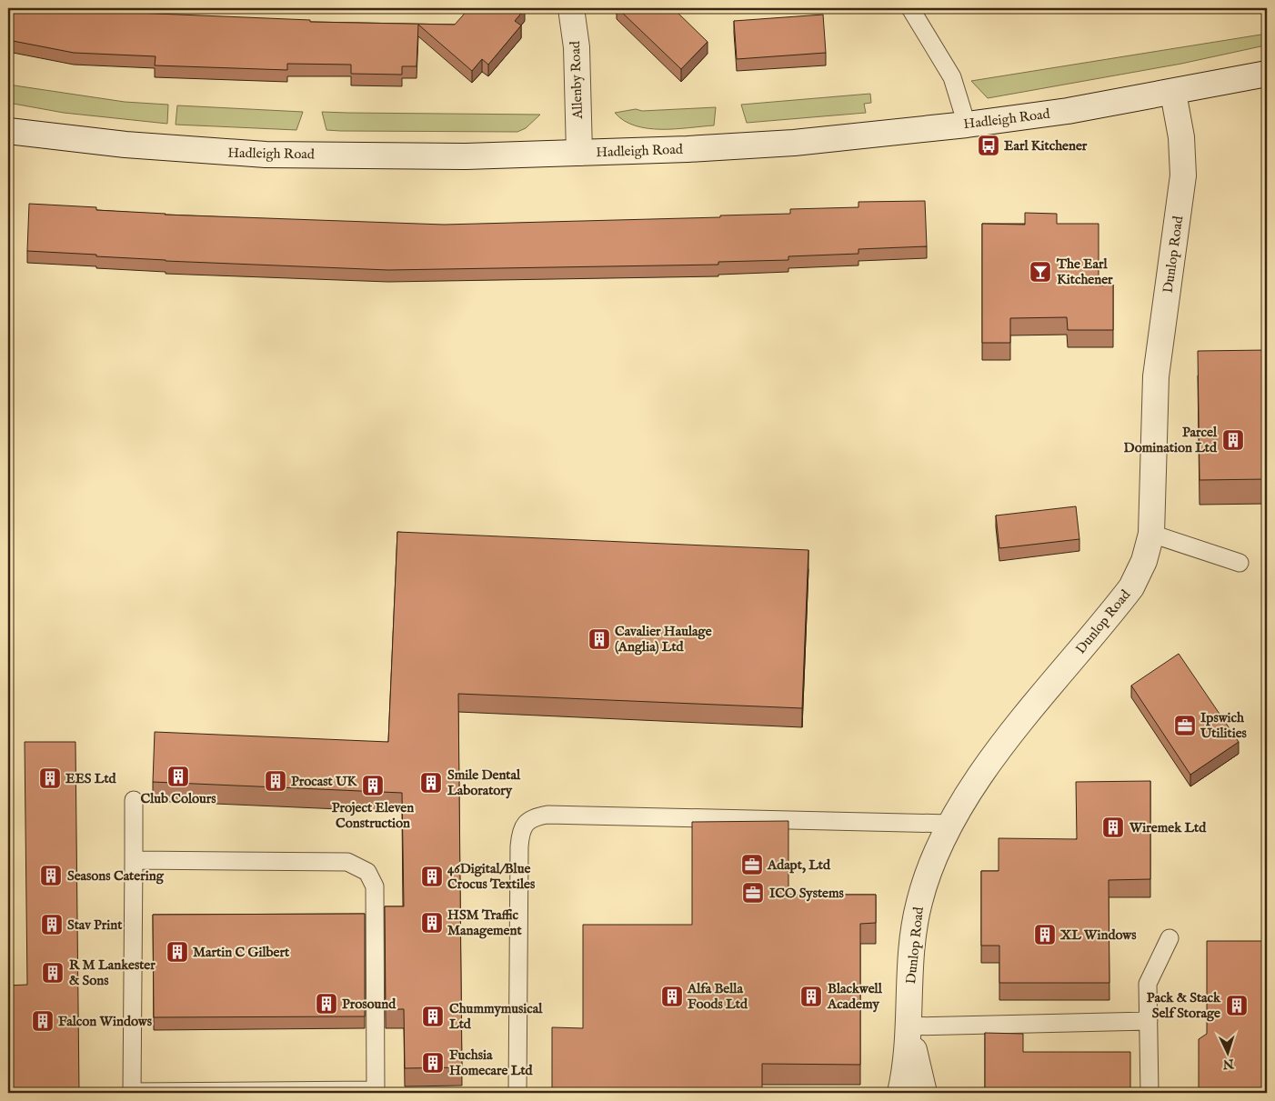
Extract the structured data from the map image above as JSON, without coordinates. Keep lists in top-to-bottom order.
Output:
{
  "streets": {
    "street": ["Allenby Road", "Hadleigh Road", "Dunlop Road"]
  },
  "crossings": [
    ["Allenby Road", "Hadleigh Road"],
    ["Hadleigh Road", "Dunlop Road"]
  ],
  "places": {
    "bus stop": ["Earl Kitchener"],
    "bar": ["The Earl Kitchener"],
    "building": [
      "Parcel Domination Ltd",
      "Cavalier Haulage (Anglia) Ltd",
      "Club Colours",
      "EES Ltd",
      "Procast UK",
      "Smile Dental Laboratory",
      "Project Eleven Construction",
      "Wiremek Ltd",
      "Seasons Catering",
      "46Digital/Blue Crocus Textiles",
      "HSM Traffic Management",
      "Stav Print",
      "XL Windows",
      "Martin C Gilbert",
      "R M Lankester & Sons",
      "Alfa Bella Foods Ltd",
      "Blackwell Academy",
      "Prosound",
      "Pack & Stack Self Storage",
      "Chummymusical Ltd",
      "Falcon Windows",
      "Fuchsia Homecare Ltd"
    ],
    "office": ["Ipswich Utilities", "Adapt, Ltd", "ICO Systems"]
  },
  "north": "bottom"
}
